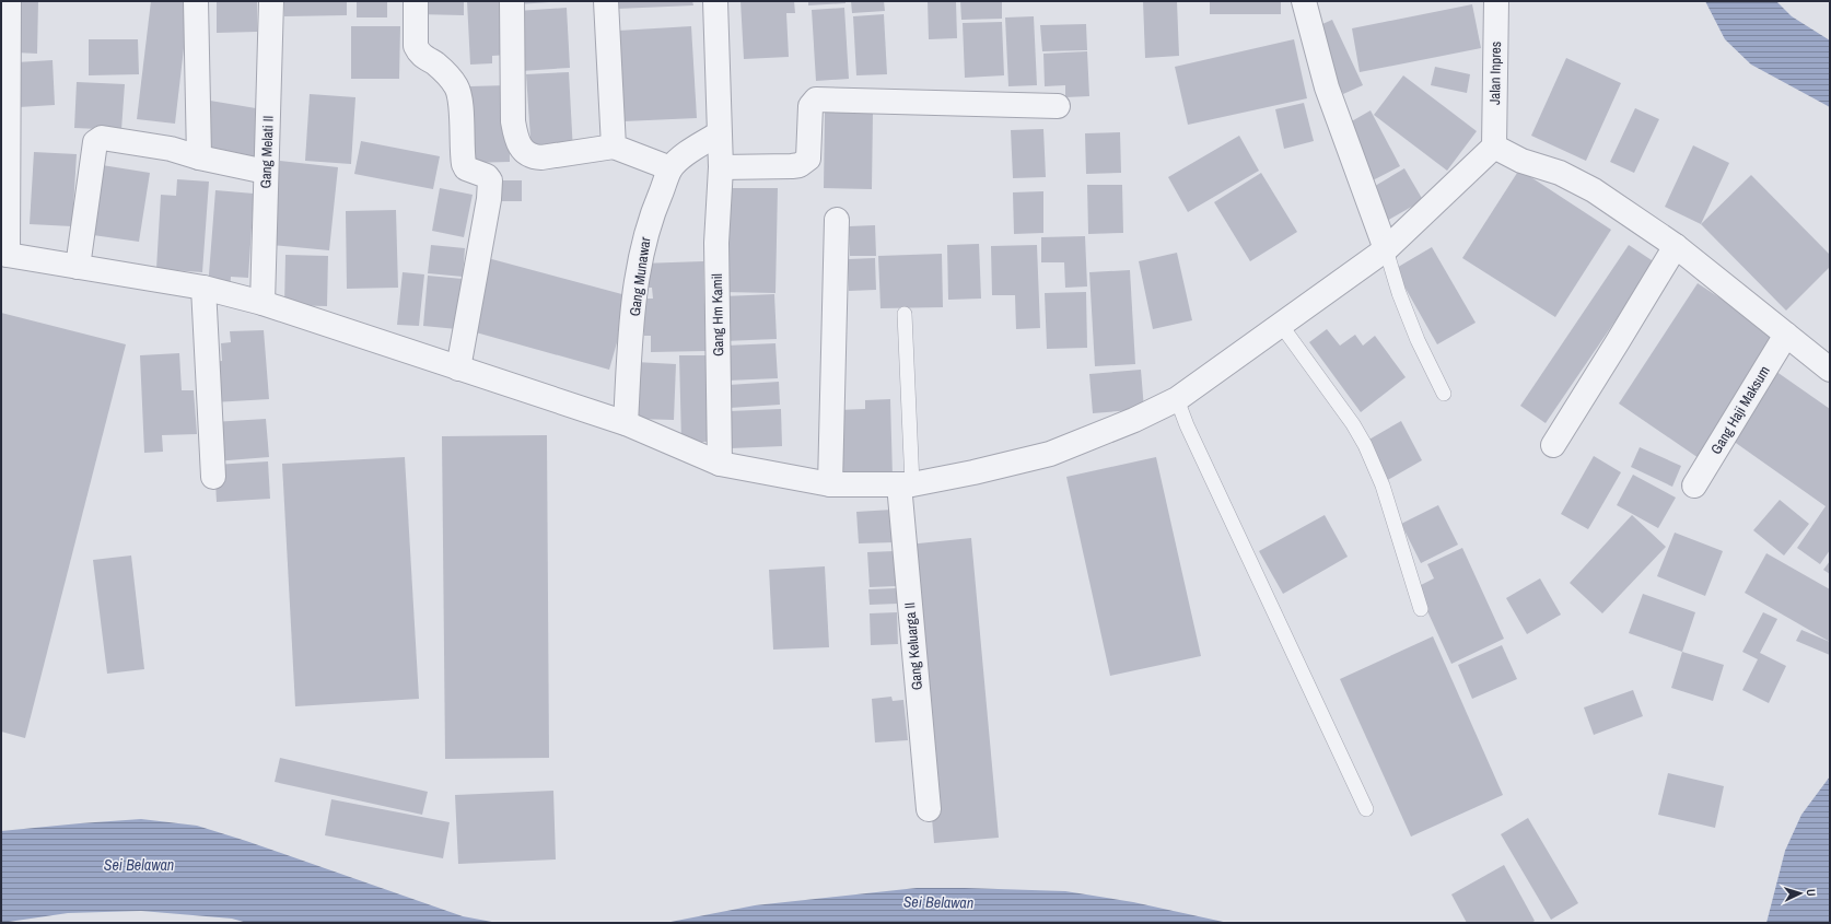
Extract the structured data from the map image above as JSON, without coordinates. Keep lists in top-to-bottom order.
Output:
{
  "streets": {
    "street": [
      "Jalan Inpres",
      "Gang Melati II",
      "Gang Munawar",
      "Gang Hm Kamil",
      "Gang Haji Maksum",
      "Gang Keluarga II"
    ]
  },
  "crossings": [
    ["Gang Munawar", "Gang Hm Kamil"]
  ],
  "water": ["Sei Belawan"],
  "north": "right"
}
